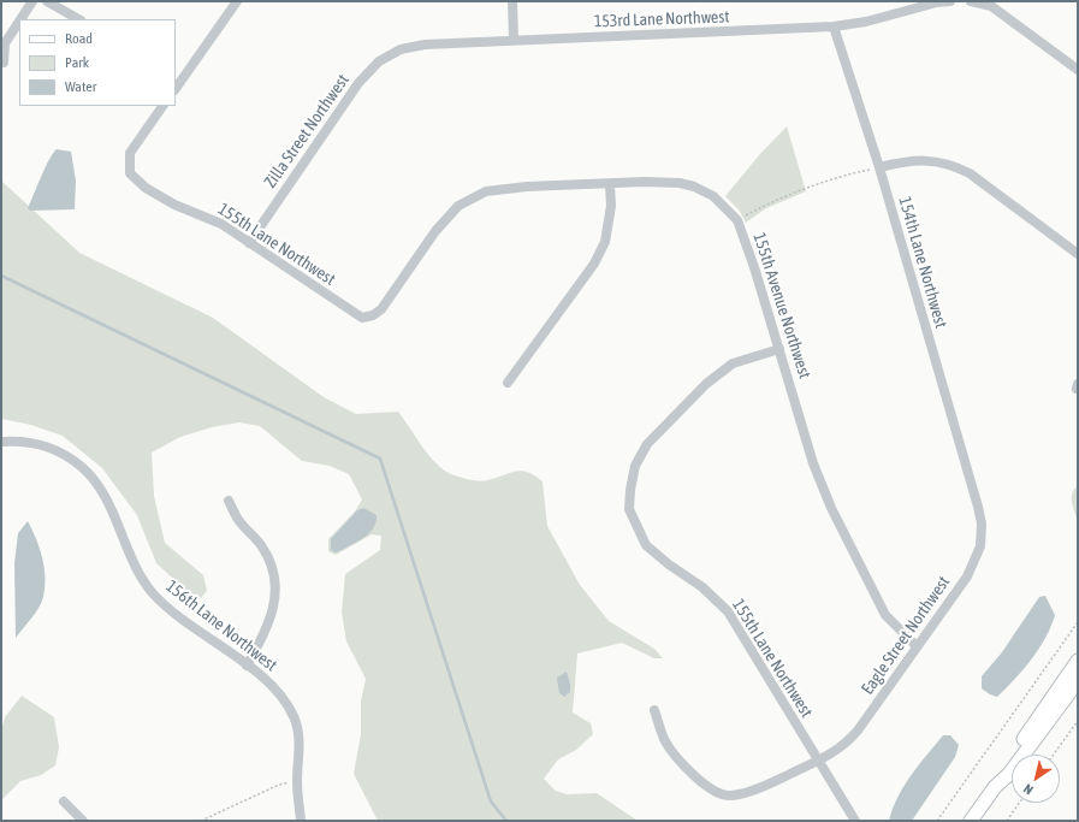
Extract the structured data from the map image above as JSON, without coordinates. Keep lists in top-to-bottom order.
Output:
{
  "streets": {
    "street": [
      "153rd Lane Northwest",
      "Zilla Street Northwest",
      "155th Lane Northwest",
      "154th Lane Northwest",
      "155th Avenue Northwest",
      "156th Lane Northwest",
      "Eagle Street Northwest"
    ]
  },
  "crossings": [
    ["153rd Lane Northwest", "Zilla Street Northwest"],
    ["153rd Lane Northwest", "154th Lane Northwest"],
    ["Zilla Street Northwest", "155th Lane Northwest"],
    ["155th Lane Northwest", "155th Avenue Northwest"],
    ["155th Lane Northwest", "Eagle Street Northwest"],
    ["154th Lane Northwest", "Eagle Street Northwest"],
    ["155th Avenue Northwest", "Eagle Street Northwest"]
  ],
  "legend": ["Road", "Park", "Water"],
  "north": "bottom left"
}
